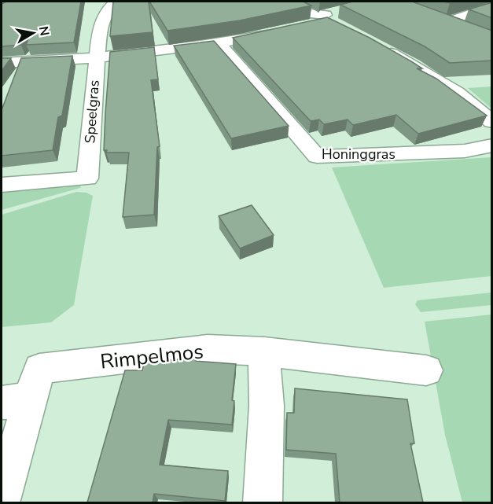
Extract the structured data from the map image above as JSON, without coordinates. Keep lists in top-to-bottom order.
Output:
{
  "streets": {
    "street": ["Speelgras", "Honinggras", "Rimpelmos"]
  },
  "north": "right"
}
